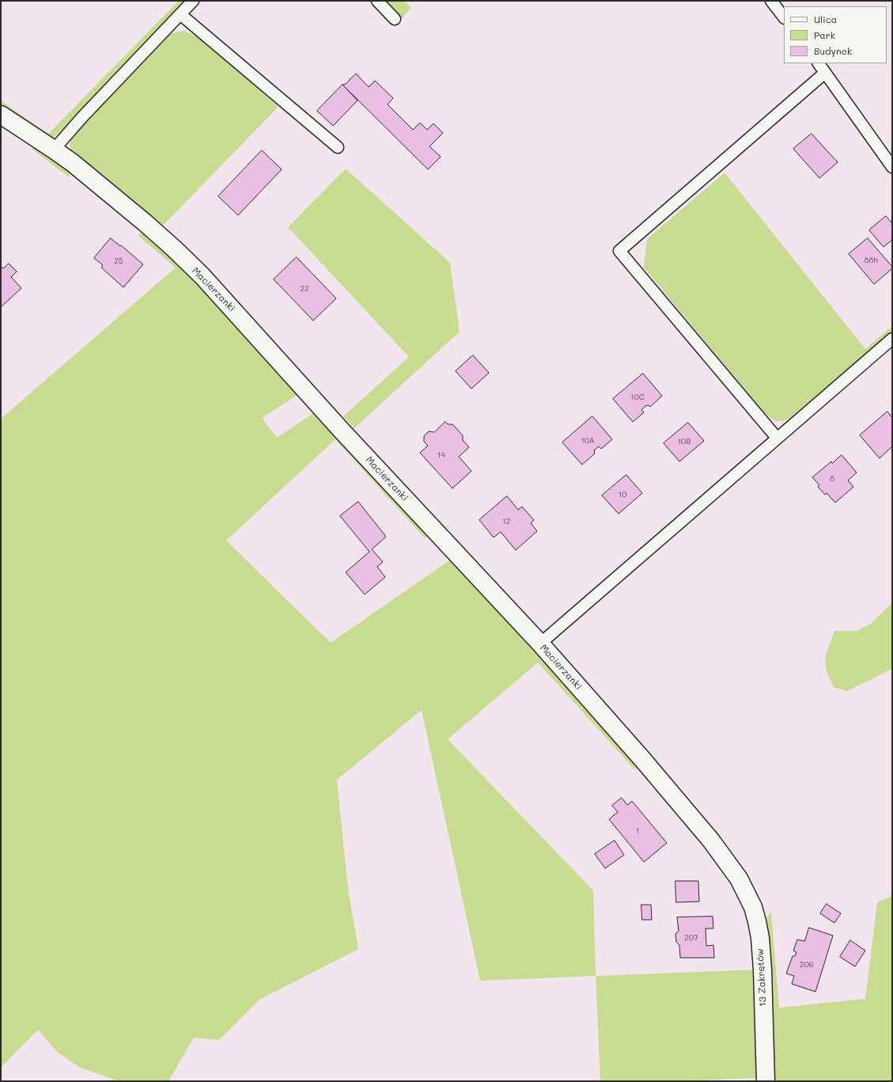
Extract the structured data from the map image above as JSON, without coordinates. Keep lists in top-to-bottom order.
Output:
{
  "streets": {
    "street": ["Macierzanki", "13 Zakrętów"]
  },
  "crossings": [
    ["Macierzanki", "13 Zakrętów"]
  ],
  "house_numbers": [
    "88h",
    "25",
    "22",
    "10C",
    "10A",
    "10B",
    "14",
    "8",
    "10",
    "12",
    "1",
    "207",
    "206"
  ],
  "legend": ["Ulica", "Park", "Budynek"]
}
